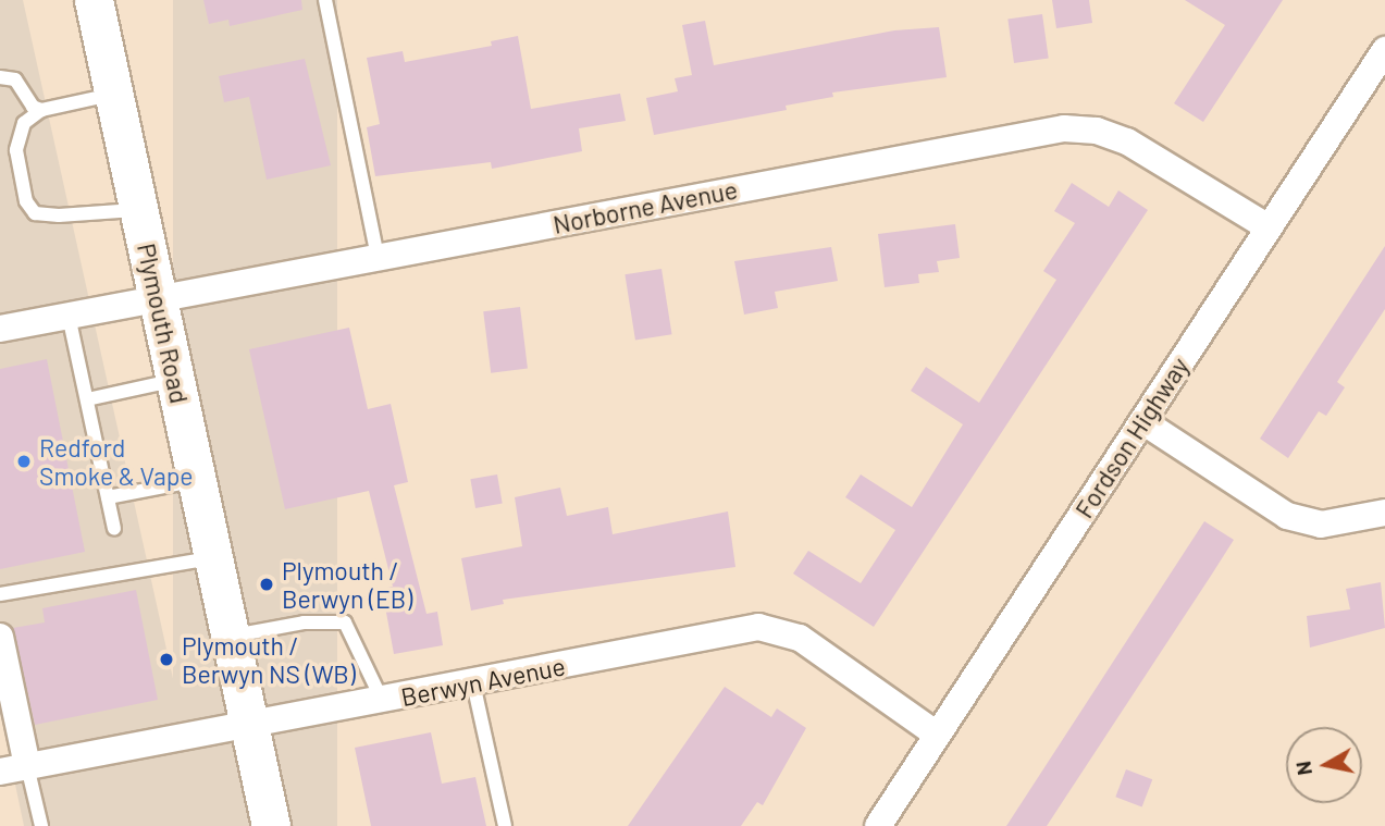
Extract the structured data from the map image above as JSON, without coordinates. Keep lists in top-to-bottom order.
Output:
{
  "streets": {
    "main road": ["Plymouth Road"],
    "street": ["Norborne Avenue", "Fordson Highway", "Berwyn Avenue"]
  },
  "crossings": [
    ["Norborne Avenue", "Plymouth Road"],
    ["Norborne Avenue", "Fordson Highway"],
    ["Plymouth Road", "Berwyn Avenue"],
    ["Fordson Highway", "Berwyn Avenue"]
  ],
  "places": ["Redford Smoke & Vape", "Plymouth / Berwyn (EB)", "Plymouth / Berwyn NS (WB)"],
  "north": "left"
}
